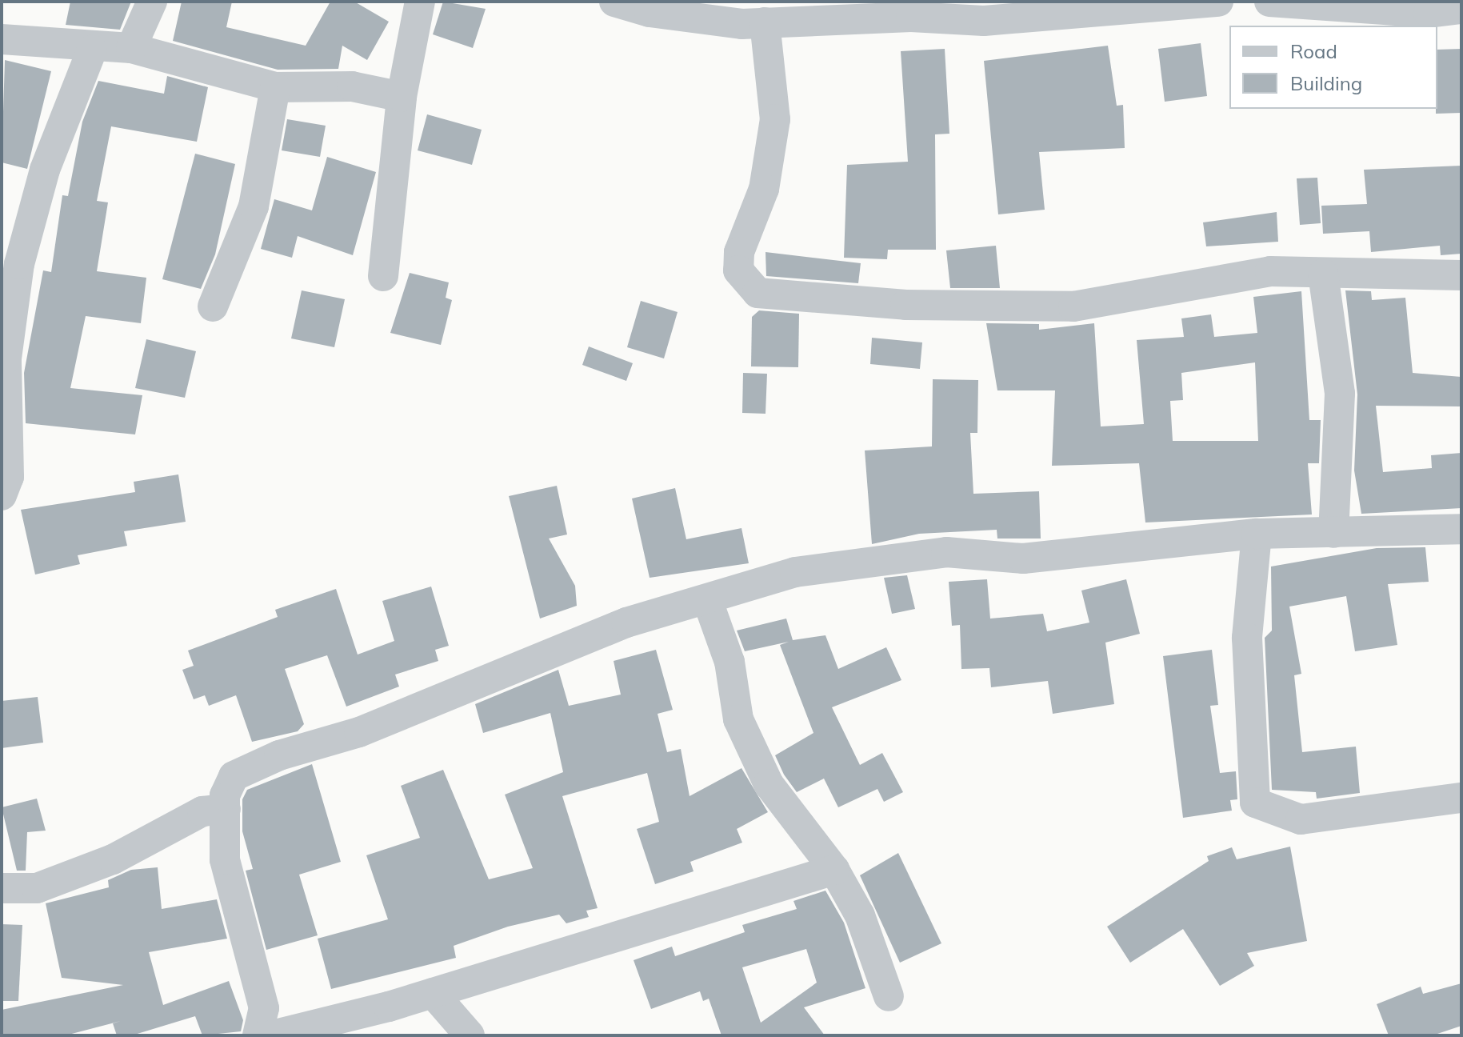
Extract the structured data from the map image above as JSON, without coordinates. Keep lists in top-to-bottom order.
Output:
{
  "legend": ["Road", "Building"]
}
